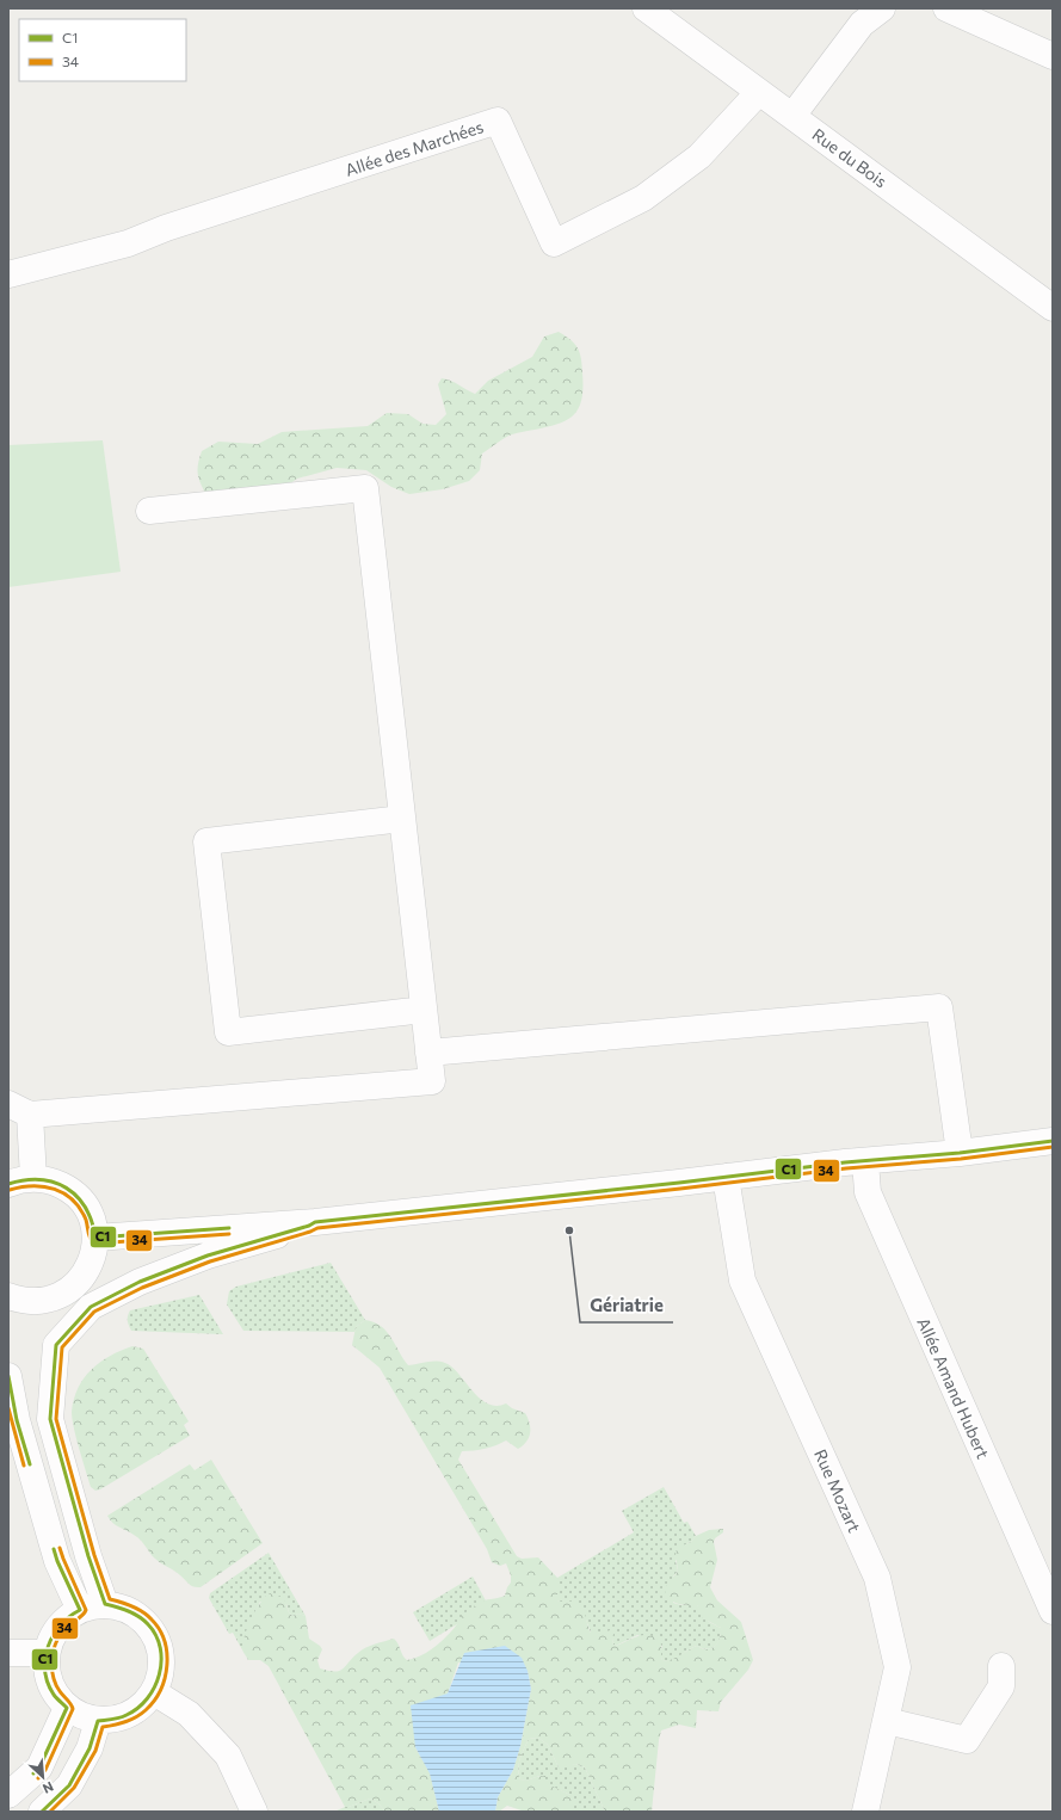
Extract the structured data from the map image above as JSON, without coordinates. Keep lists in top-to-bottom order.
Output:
{
  "streets": {
    "street": [
      "Allée des Marchées",
      "Rue du Bois",
      "Allée Amand Hubert",
      "Rue Mozart"
    ]
  },
  "crossings": [
    ["Allée des Marchées", "Rue du Bois"]
  ],
  "places": ["Gériatrie"],
  "lines": ["transit line C1", "transit line 34"],
  "legend": ["C1", "34"],
  "north": "bottom right"
}
